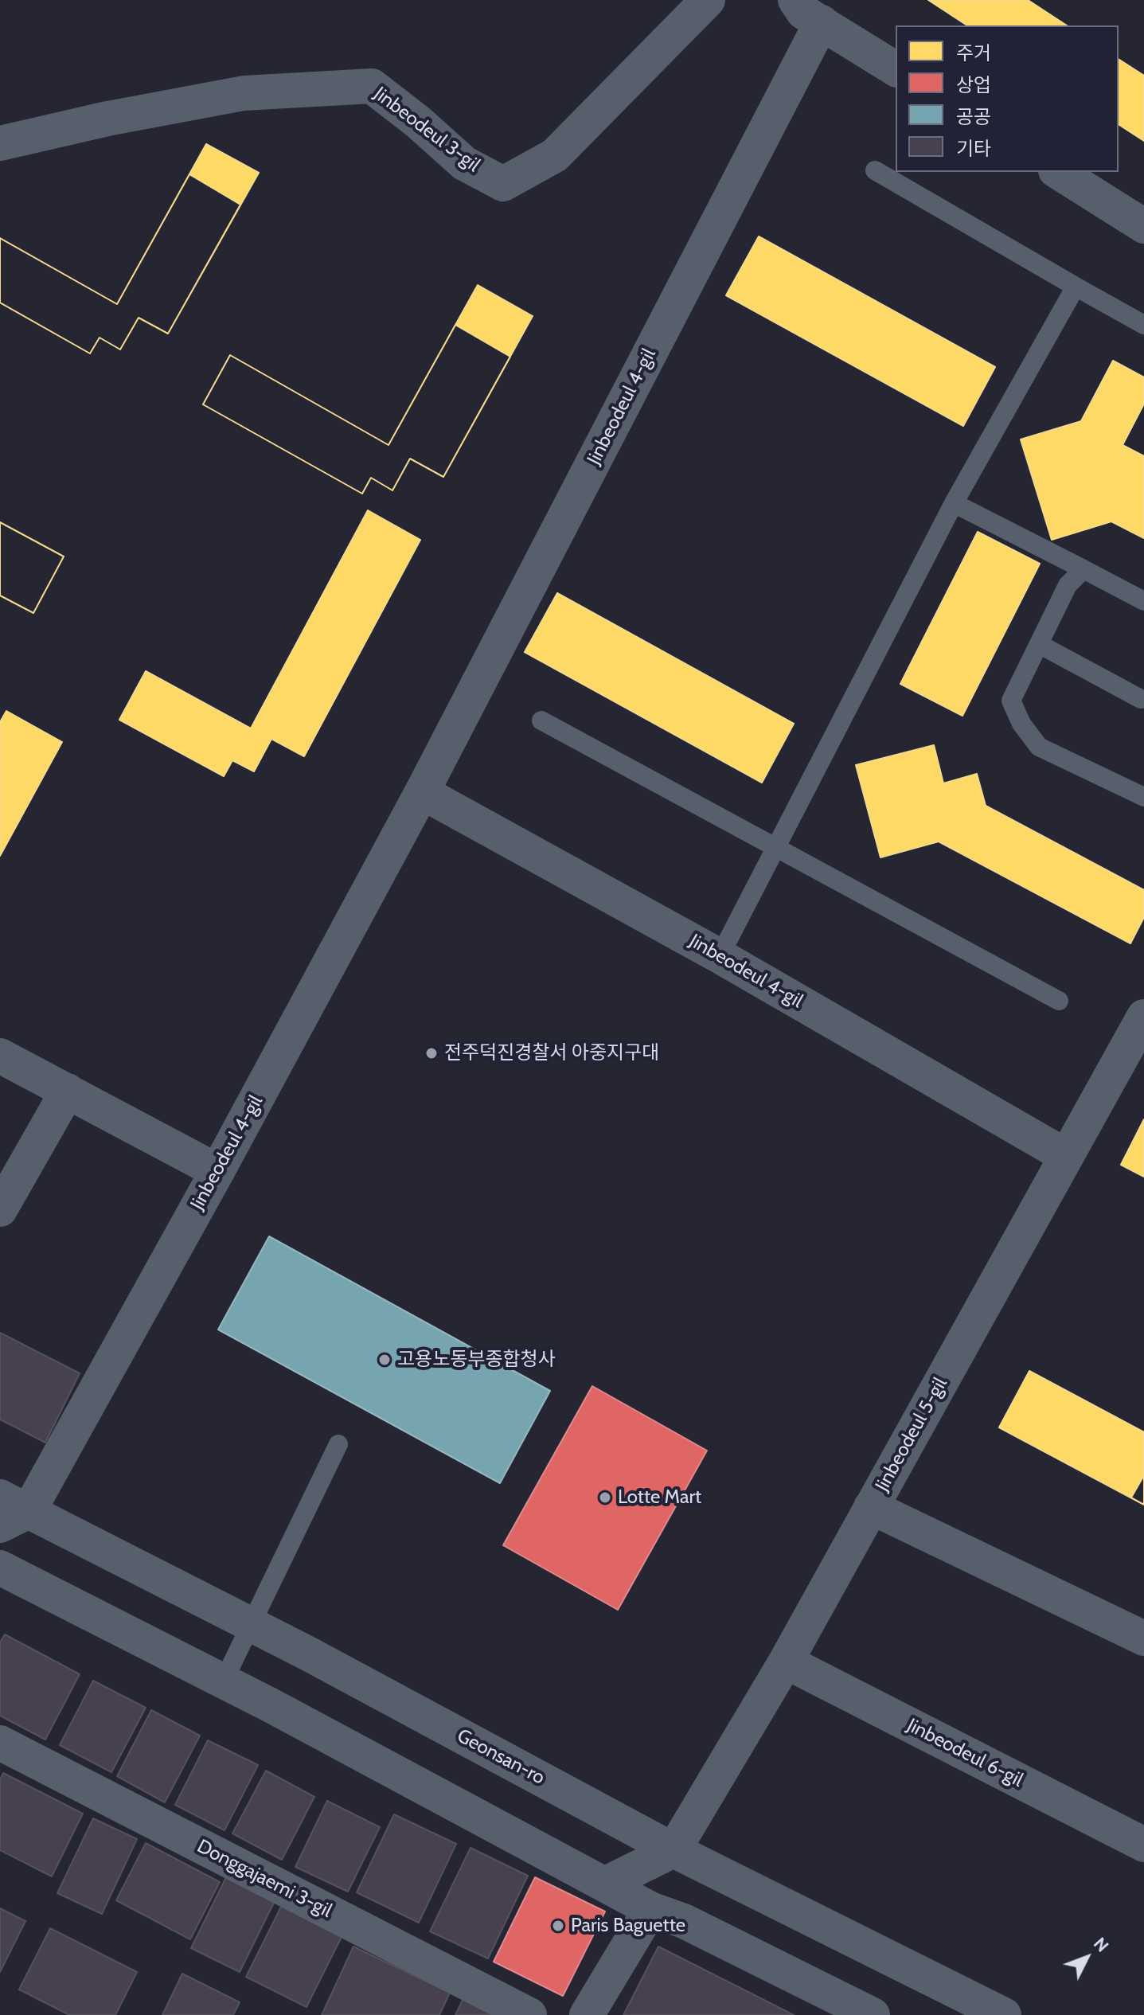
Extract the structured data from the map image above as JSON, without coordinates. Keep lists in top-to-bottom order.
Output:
{
  "streets": {
    "street": [
      "Jinbeodeul 3-gil",
      "Jinbeodeul 4-gil",
      "Jinbeodeul 5-gil",
      "Jinbeodeul 6-gil",
      "Geonsan-ro",
      "Donggajaemi 3-gil"
    ]
  },
  "crossings": [
    ["Jinbeodeul 4-gil", "Jinbeodeul 5-gil"],
    ["Jinbeodeul 4-gil", "Geonsan-ro"],
    ["Jinbeodeul 5-gil", "Jinbeodeul 6-gil"],
    ["Jinbeodeul 5-gil", "Geonsan-ro"]
  ],
  "places": [
    "전주덕진경찰서 아중지구대",
    "고용노동부종합청사",
    "Lotte Mart",
    "Paris Baguette"
  ],
  "legend": [
    "주거",
    "상업",
    "공공",
    "기타"
  ],
  "north": "top right"
}
